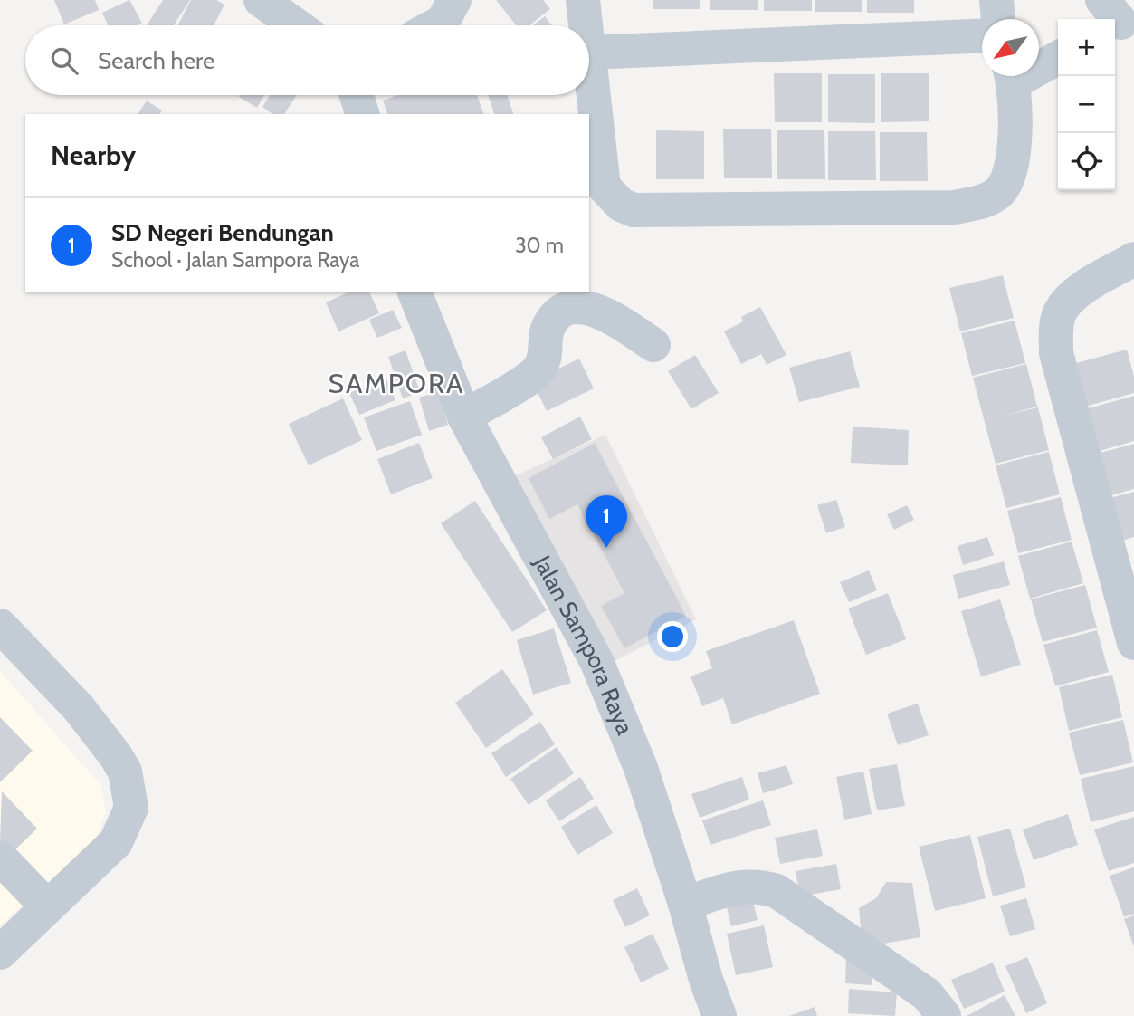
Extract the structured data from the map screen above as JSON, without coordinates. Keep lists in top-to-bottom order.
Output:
{
  "streets": {
    "street": ["Jalan Sampora Raya"]
  },
  "districts": ["SAMPORA"],
  "north": "bottom left",
  "page": {
    "map_buttons": ["+", "−"],
    "search": "Search here",
    "heading": "Nearby",
    "list": [
      {
        "mark": "1",
        "name": "SD Negeri Bendungan",
        "note": "School · Jalan Sampora Raya",
        "value": "30 m"
      }
    ],
    "pins": "1"
  }
}
